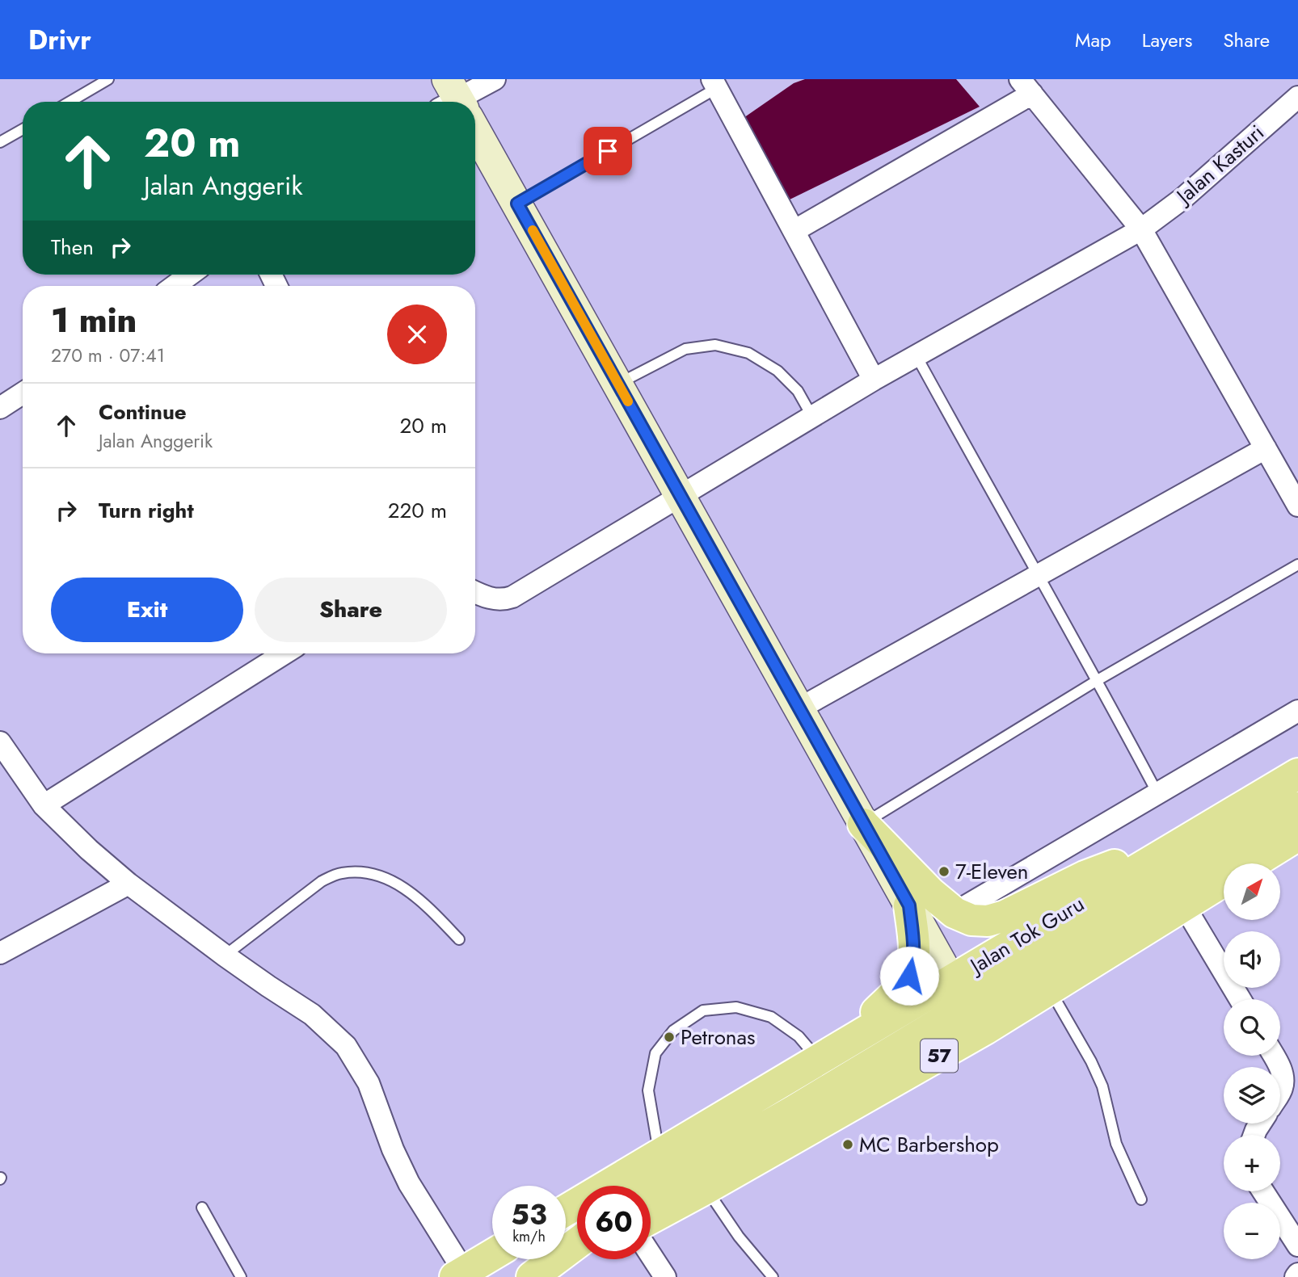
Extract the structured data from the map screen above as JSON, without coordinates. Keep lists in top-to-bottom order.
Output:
{
  "streets": {
    "main road": ["Jalan Tok Guru", "57"],
    "street": ["Jalan Kasturi"]
  },
  "places": ["7-Eleven", "Petronas", "MC Barbershop"],
  "north": "top right",
  "page": {
    "header": "Drivr",
    "nav": ["Map", "Layers", "Share"],
    "turn": ["20 m", "Jalan Anggerik"],
    "then": "Then",
    "heading": ["1 min", "270 m · 07:41"],
    "list": [
      {
        "name": "Continue",
        "note": "Jalan Anggerik",
        "value": "20 m"
      },
      {
        "name": "Turn right",
        "value": "220 m"
      }
    ],
    "buttons": ["Exit", "Share"],
    "map_buttons": ["+", "−"],
    "speed": "53 km/h",
    "limit": "60"
  }
}
